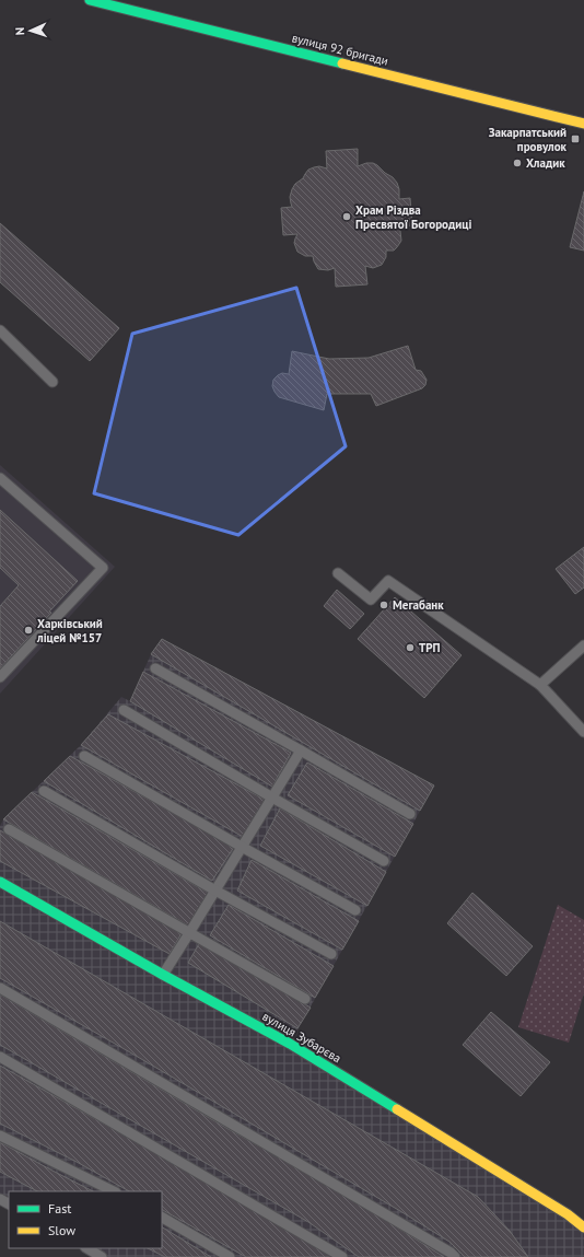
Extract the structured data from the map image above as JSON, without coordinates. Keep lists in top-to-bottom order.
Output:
{
  "streets": {
    "street": ["вулиця 92 бригади", "вулиця Зубарєва"]
  },
  "places": {
    "transit": ["Закарпатський провулок"],
    "other": [
      "Хладик",
      "Храм Різдва Пресвятої Богородиці",
      "Мегабанк",
      "Харківський ліцей №157",
      "ТРП"
    ]
  },
  "legend": ["Fast", "Slow"],
  "north": "left"
}
